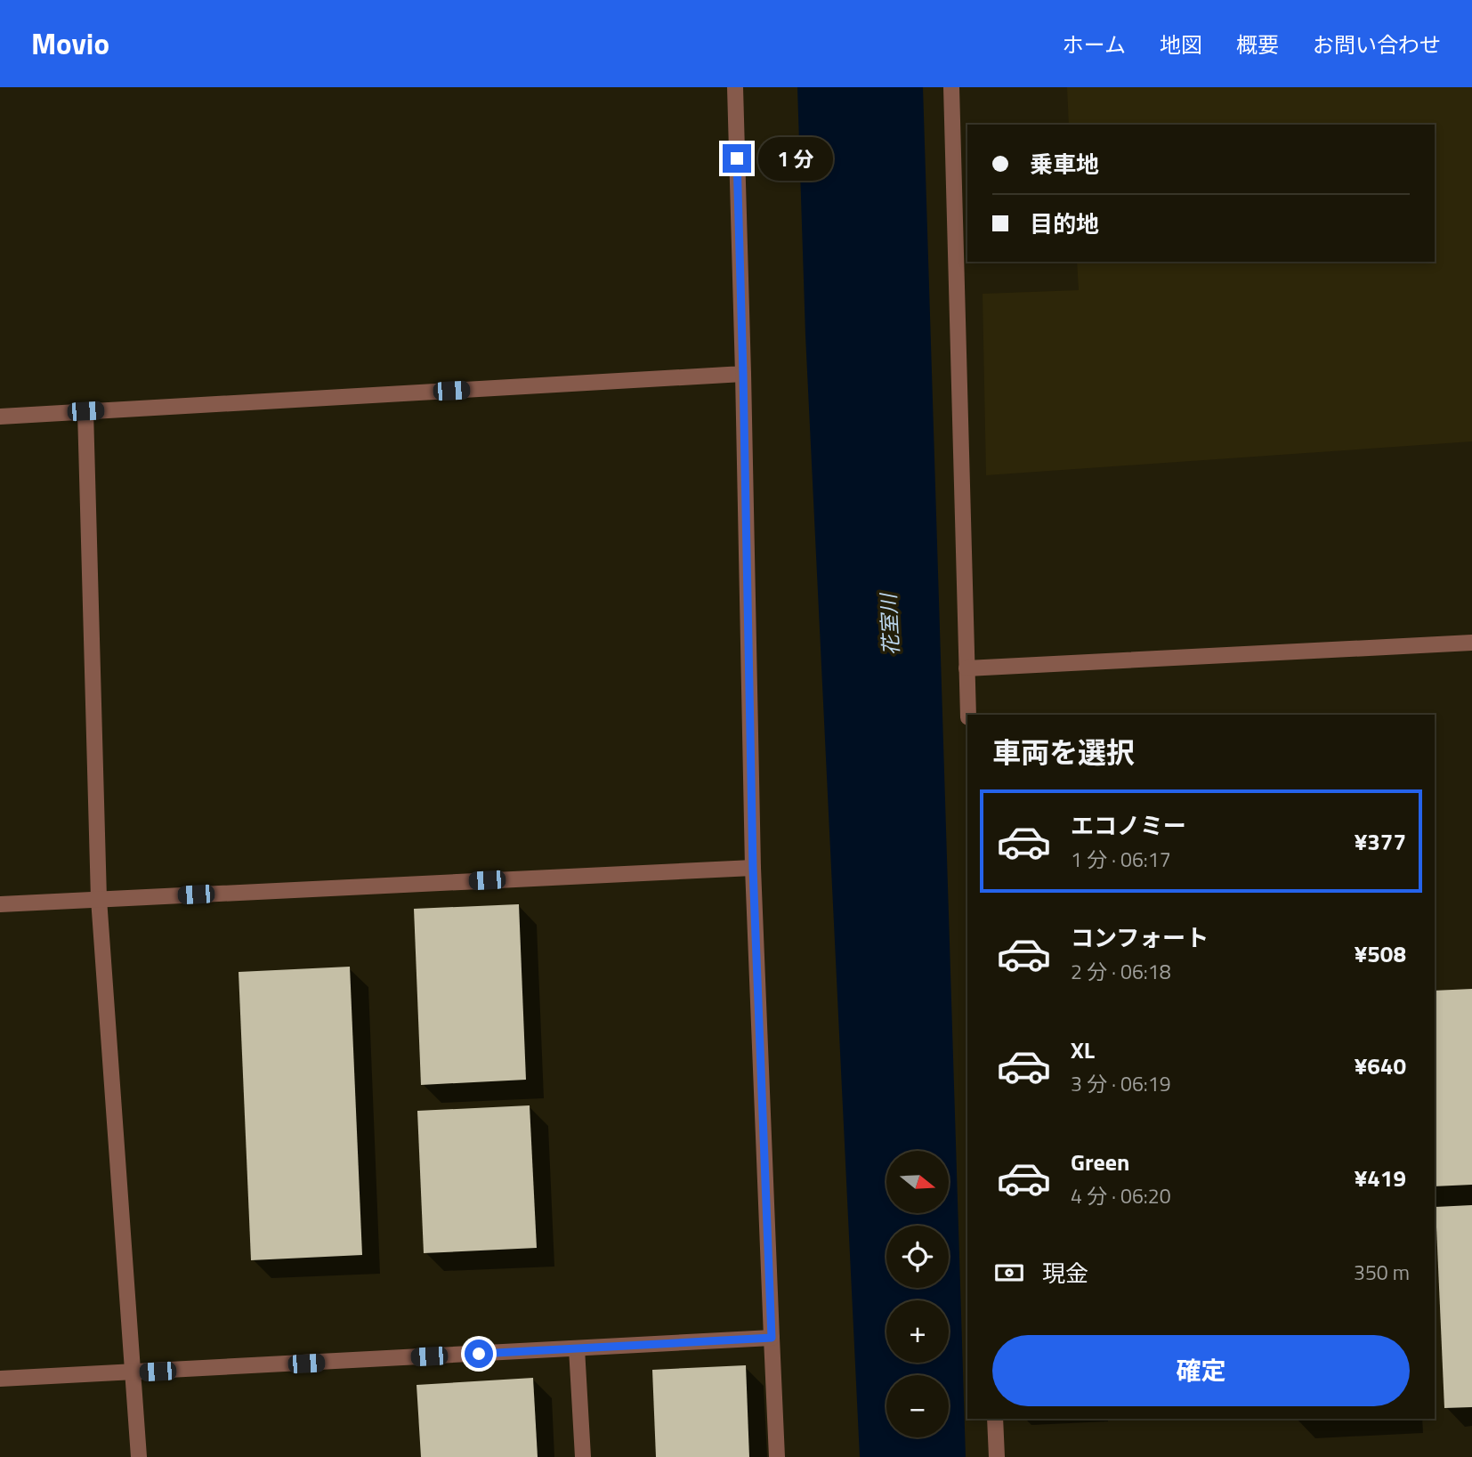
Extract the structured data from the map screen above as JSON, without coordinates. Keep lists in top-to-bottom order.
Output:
{
  "water": ["花室川"],
  "north": "right",
  "page": {
    "header": "Movio",
    "nav": [
      "ホーム",
      "地図",
      "概要",
      "お問い合わせ"
    ],
    "banner": ["乗車地", "目的地"],
    "bubble": "1 分",
    "heading": "車両を選択",
    "list": [
      {
        "name": "エコノミー",
        "note": "1 分 · 06:17",
        "value": "¥377"
      },
      {
        "name": "コンフォート",
        "note": "2 分 · 06:18",
        "value": "¥508"
      },
      {
        "name": "XL",
        "note": "3 分 · 06:19",
        "value": "¥640"
      },
      {
        "name": "Green",
        "note": "4 分 · 06:20",
        "value": "¥419"
      }
    ],
    "map_buttons": ["+", "−"],
    "pay": ["現金", "350 m"],
    "buttons": "確定"
  }
}
